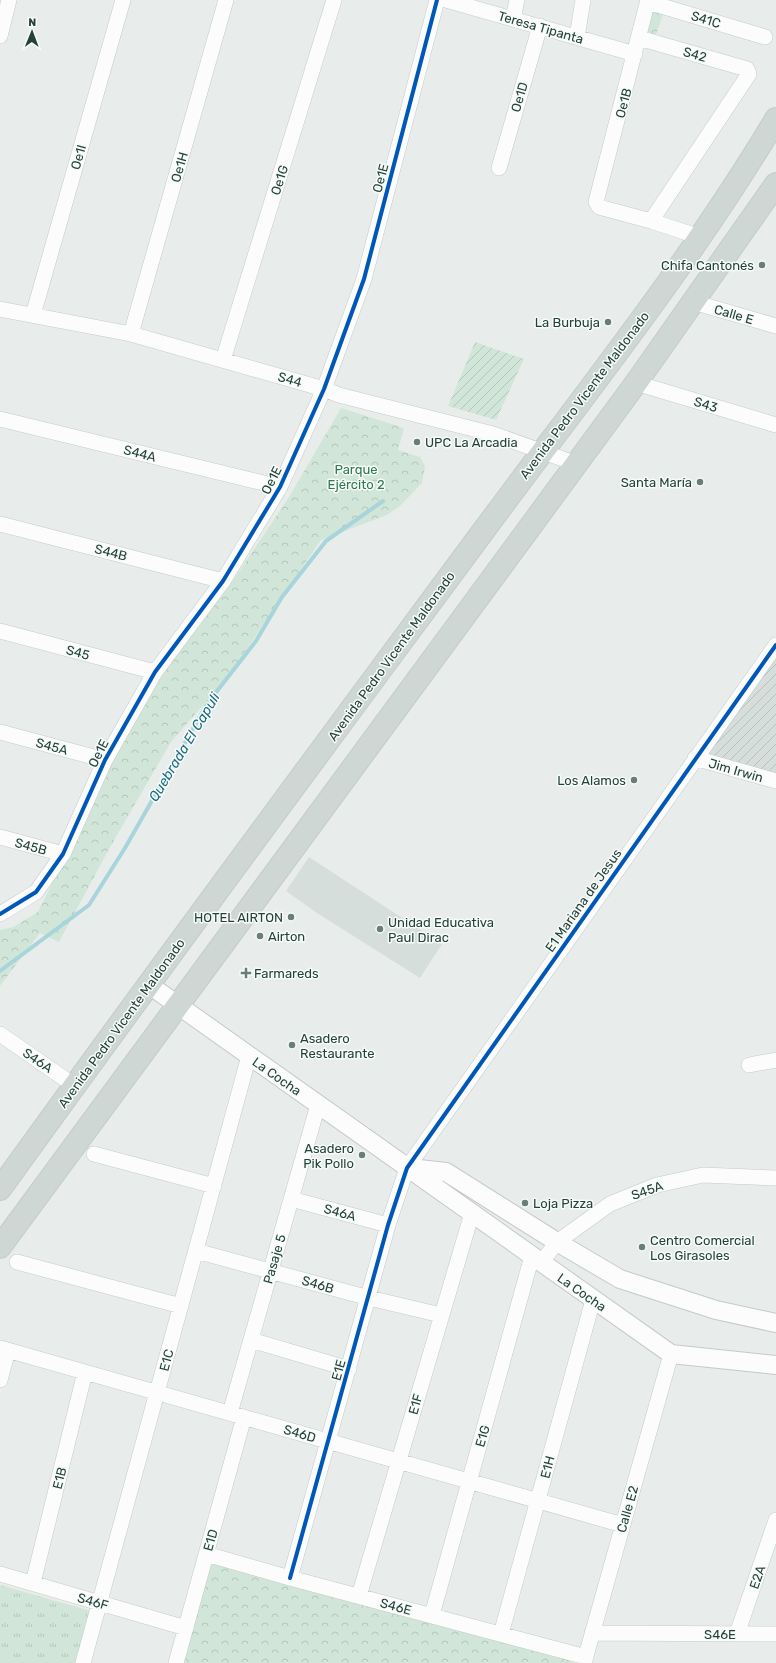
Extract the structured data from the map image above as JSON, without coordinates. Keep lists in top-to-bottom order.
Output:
{
  "streets": {
    "main road": ["Avenida Pedro Vicente Maldonado"],
    "street": [
      "S41C",
      "Teresa Tipanta",
      "S42",
      "Oe1D",
      "Oe1B",
      "Oe1I",
      "Oe1H",
      "Oe1E",
      "Oe1G",
      "Calle E",
      "S44",
      "S43",
      "S44A",
      "S44B",
      "S45",
      "S45A",
      "Jim Irwin",
      "S45B",
      "E1 Mariana de Jesus",
      "S46A",
      "La Cocha",
      "Pasaje 5",
      "S46B",
      "E1C",
      "E1E",
      "E1F",
      "S46D",
      "E1G",
      "E1H",
      "E1B",
      "Calle E2",
      "E1D",
      "E2A",
      "S46F",
      "S46E"
    ]
  },
  "crossings": [
    ["S41C", "Oe1B"],
    ["Teresa Tipanta", "Oe1D"],
    ["Teresa Tipanta", "Oe1B"],
    ["S42", "Oe1B"],
    ["Oe1I", "S44"],
    ["Oe1H", "S44"],
    ["Oe1E", "S44"],
    ["Oe1E", "S44A"],
    ["Oe1E", "S44B"],
    ["Oe1E", "S45"],
    ["Oe1E", "S45A"],
    ["Oe1E", "S45B"],
    ["Oe1G", "S44"],
    ["S44", "Avenida Pedro Vicente Maldonado"],
    ["Avenida Pedro Vicente Maldonado", "S46A"],
    ["Avenida Pedro Vicente Maldonado", "La Cocha"],
    ["S45A", "La Cocha"],
    ["S45A", "E1G"],
    ["Jim Irwin", "E1 Mariana de Jesus"],
    ["E1 Mariana de Jesus", "La Cocha"],
    ["E1 Mariana de Jesus", "E1E"],
    ["S46A", "Pasaje 5"],
    ["S46A", "E1E"],
    ["La Cocha", "Pasaje 5"],
    ["La Cocha", "E1C"],
    ["La Cocha", "E1E"],
    ["La Cocha", "E1F"],
    ["La Cocha", "E1G"],
    ["La Cocha", "E1H"],
    ["La Cocha", "Calle E2"],
    ["Pasaje 5", "S46B"],
    ["Pasaje 5", "S46D"],
    ["Pasaje 5", "E1D"],
    ["S46B", "E1C"],
    ["S46B", "E1E"],
    ["S46B", "E1F"],
    ["E1C", "S46D"],
    ["E1C", "S46F"],
    ["E1E", "S46D"],
    ["E1E", "S46E"],
    ["E1F", "S46D"],
    ["E1F", "S46E"],
    ["S46D", "E1G"],
    ["S46D", "E1H"],
    ["S46D", "E1B"],
    ["S46D", "Calle E2"],
    ["S46D", "E1D"],
    ["E1G", "S46E"],
    ["E1H", "S46E"],
    ["E1B", "S46F"],
    ["Calle E2", "S46E"],
    ["E1D", "S46F"],
    ["E1D", "S46E"],
    ["E2A", "S46E"]
  ],
  "water": ["Quebrada El Capuli"],
  "parks": ["Parque Ejército 2"],
  "places": {
    "other": [
      "Chifa Cantonés",
      "La Burbuja",
      "UPC La Arcadia",
      "Santa María",
      "Los Alamos",
      "HOTEL AIRTON",
      "Unidad Educativa Paul Dirac",
      "Airton",
      "Asadero Restaurante",
      "Asadero Pik Pollo",
      "Loja Pizza",
      "Centro Comercial Los Girasoles"
    ],
    "health": ["Farmareds"]
  },
  "north": "top"
}
